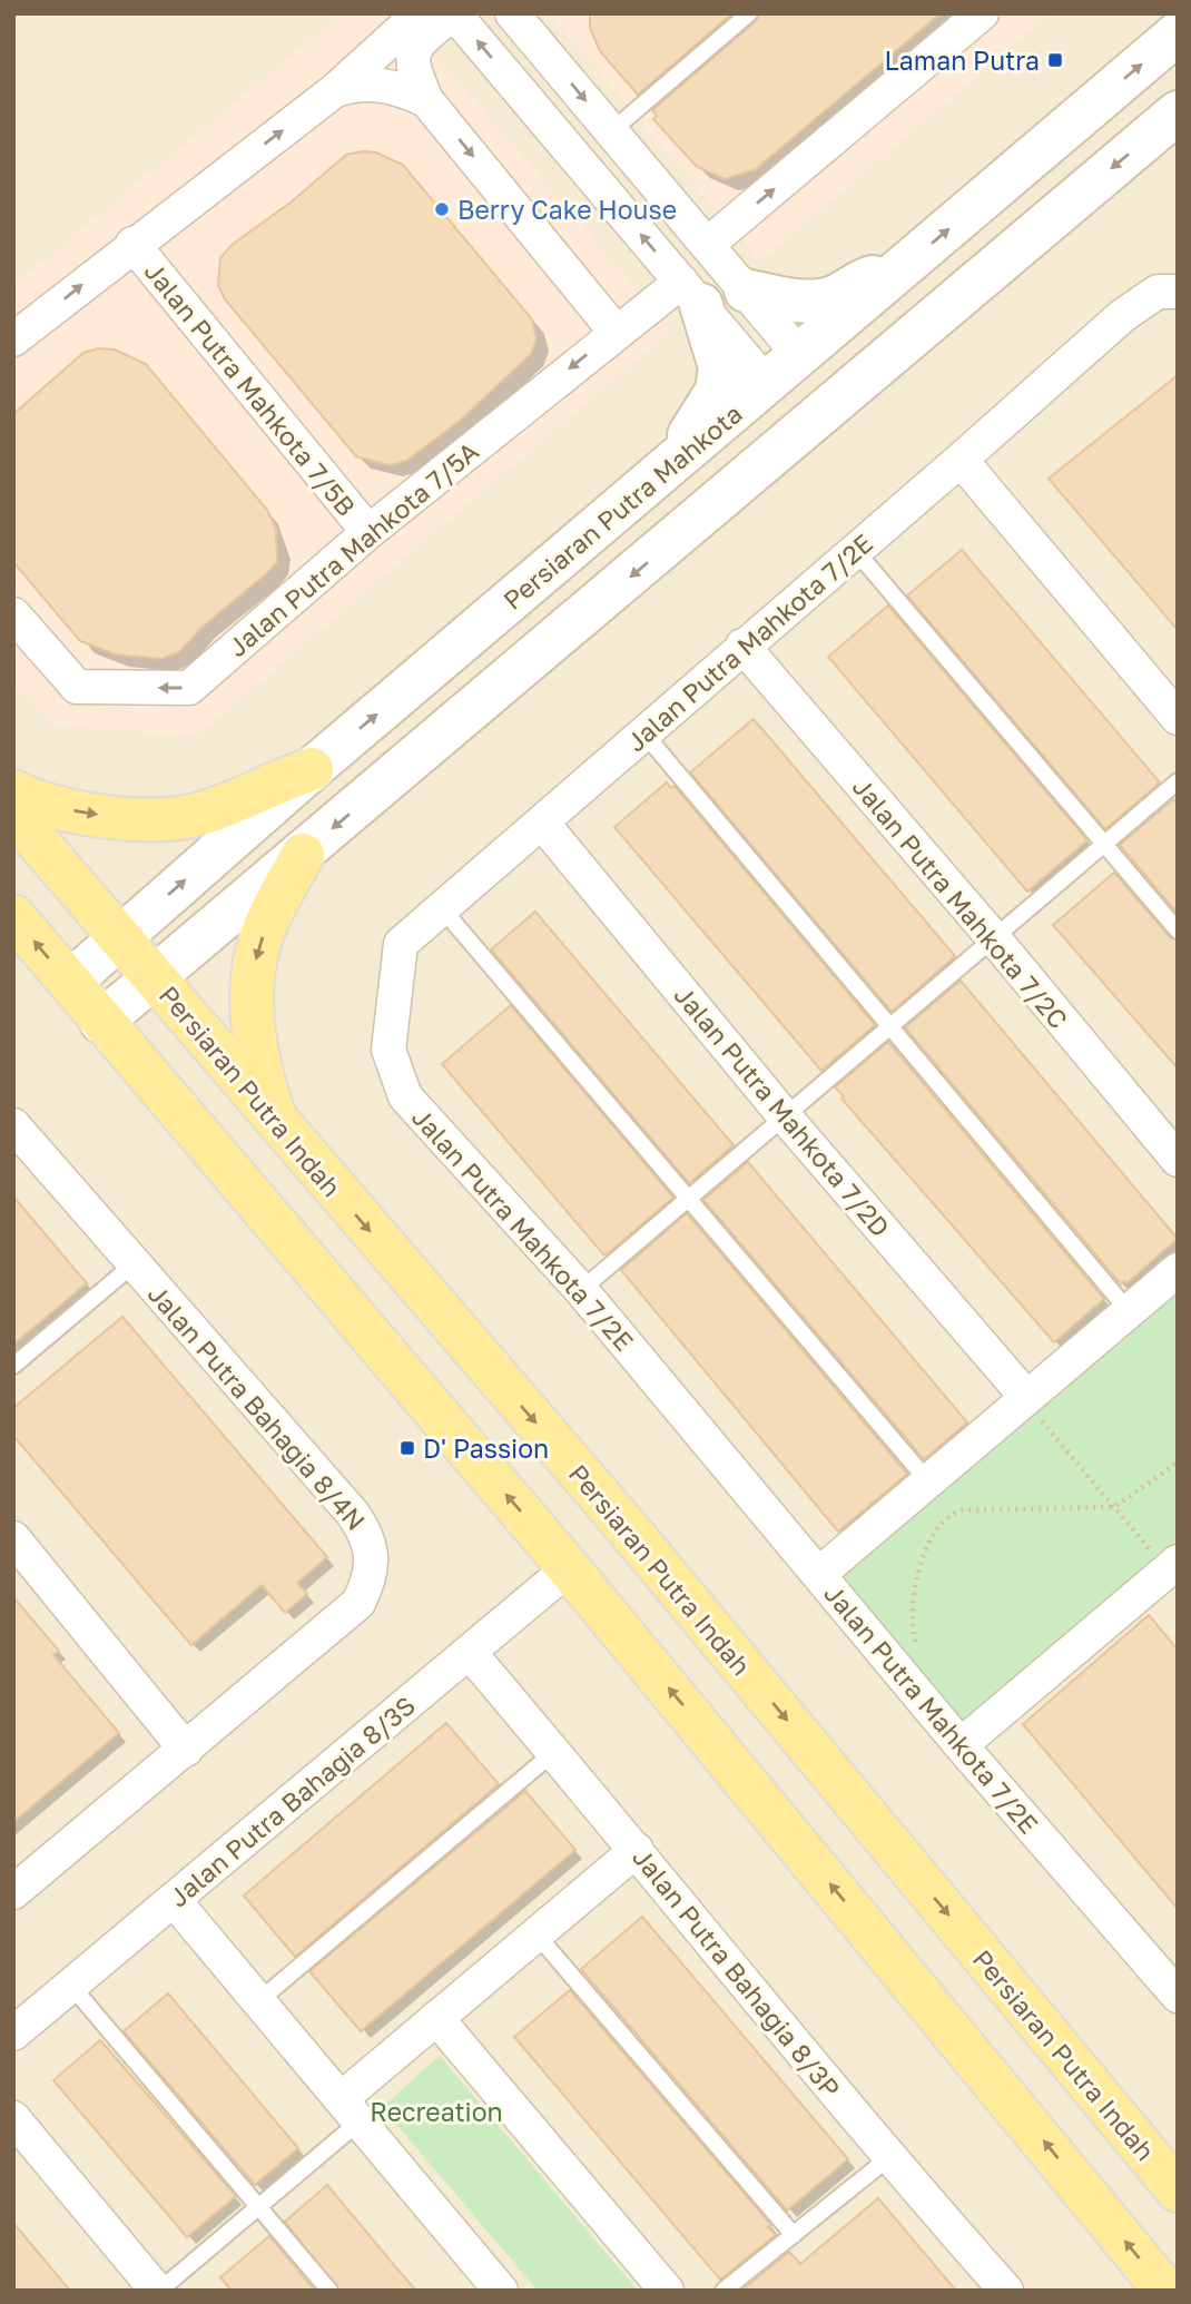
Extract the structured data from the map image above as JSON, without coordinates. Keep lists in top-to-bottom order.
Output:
{
  "streets": {
    "main road": ["Persiaran Putra Indah"],
    "street": [
      "Jalan Putra Mahkota 7/5B",
      "Persiaran Putra Mahkota",
      "Jalan Putra Mahkota 7/5A",
      "Jalan Putra Mahkota 7/2E",
      "Jalan Putra Mahkota 7/2C",
      "Jalan Putra Mahkota 7/2D",
      "Jalan Putra Bahagia 8/4N",
      "Jalan Putra Bahagia 8/3S",
      "Jalan Putra Bahagia 8/3P"
    ]
  },
  "crossings": [
    ["Jalan Putra Mahkota 7/5B", "Jalan Putra Mahkota 7/5A"],
    ["Persiaran Putra Mahkota", "Persiaran Putra Indah"],
    ["Jalan Putra Mahkota 7/2E", "Jalan Putra Mahkota 7/2C"],
    ["Jalan Putra Mahkota 7/2E", "Jalan Putra Mahkota 7/2D"],
    ["Jalan Putra Bahagia 8/3S", "Jalan Putra Bahagia 8/3P"]
  ],
  "parks": ["Recreation"],
  "places": {
    "transit": ["Laman Putra", "D' Passion"],
    "other": ["Berry Cake House"]
  }
}
